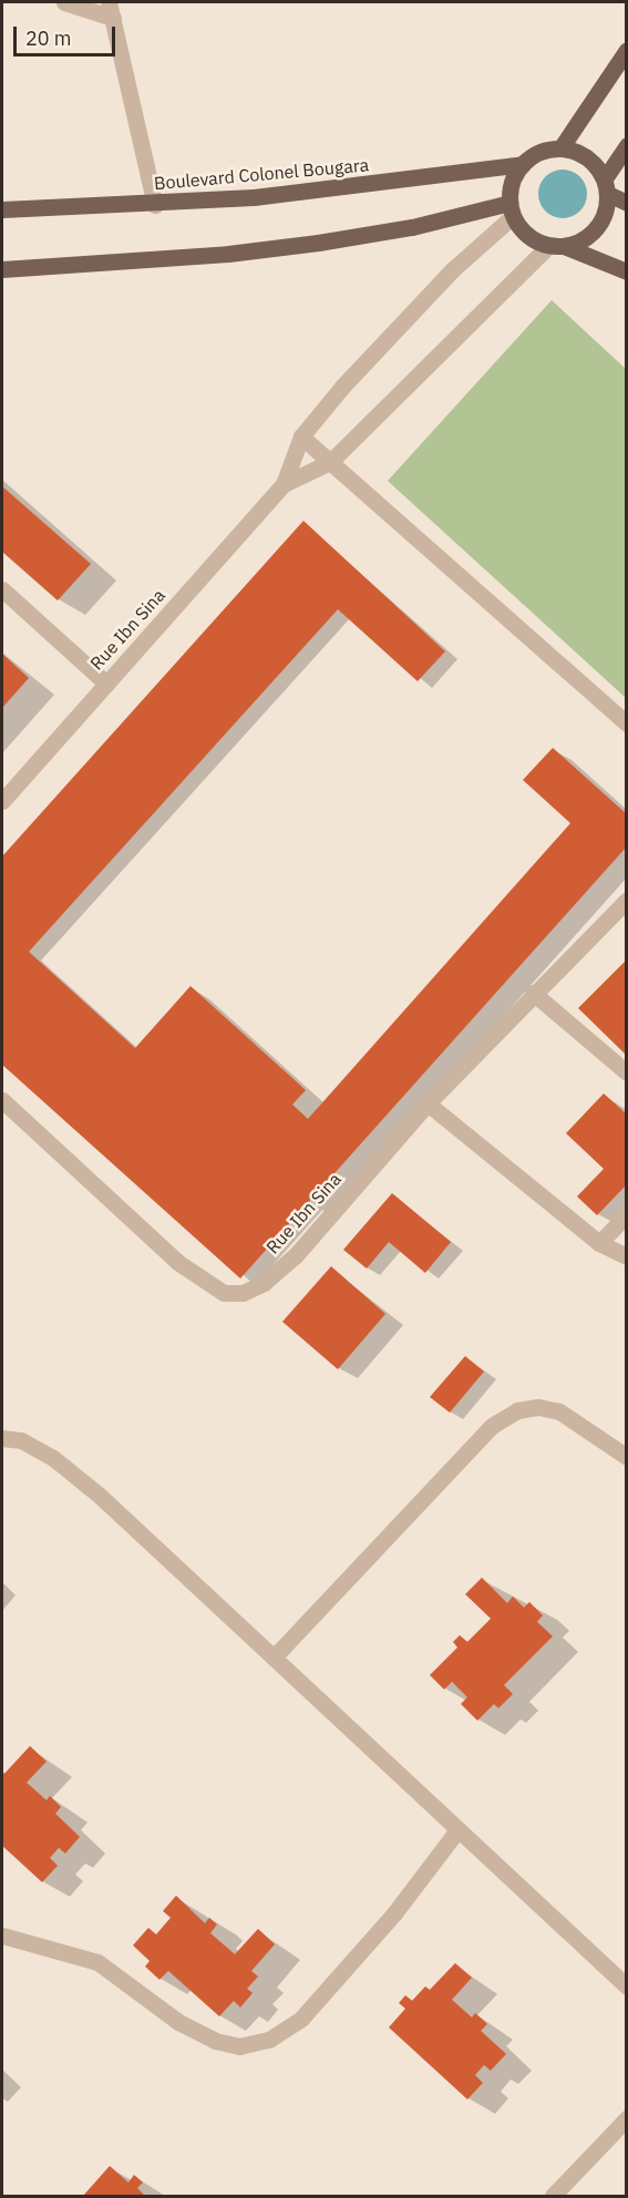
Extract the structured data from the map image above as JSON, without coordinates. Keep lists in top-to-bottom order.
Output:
{
  "streets": {
    "main road": ["Boulevard Colonel Bougara"],
    "street": ["Rue Ibn Sina"]
  },
  "scale_bar": "20 m"
}
